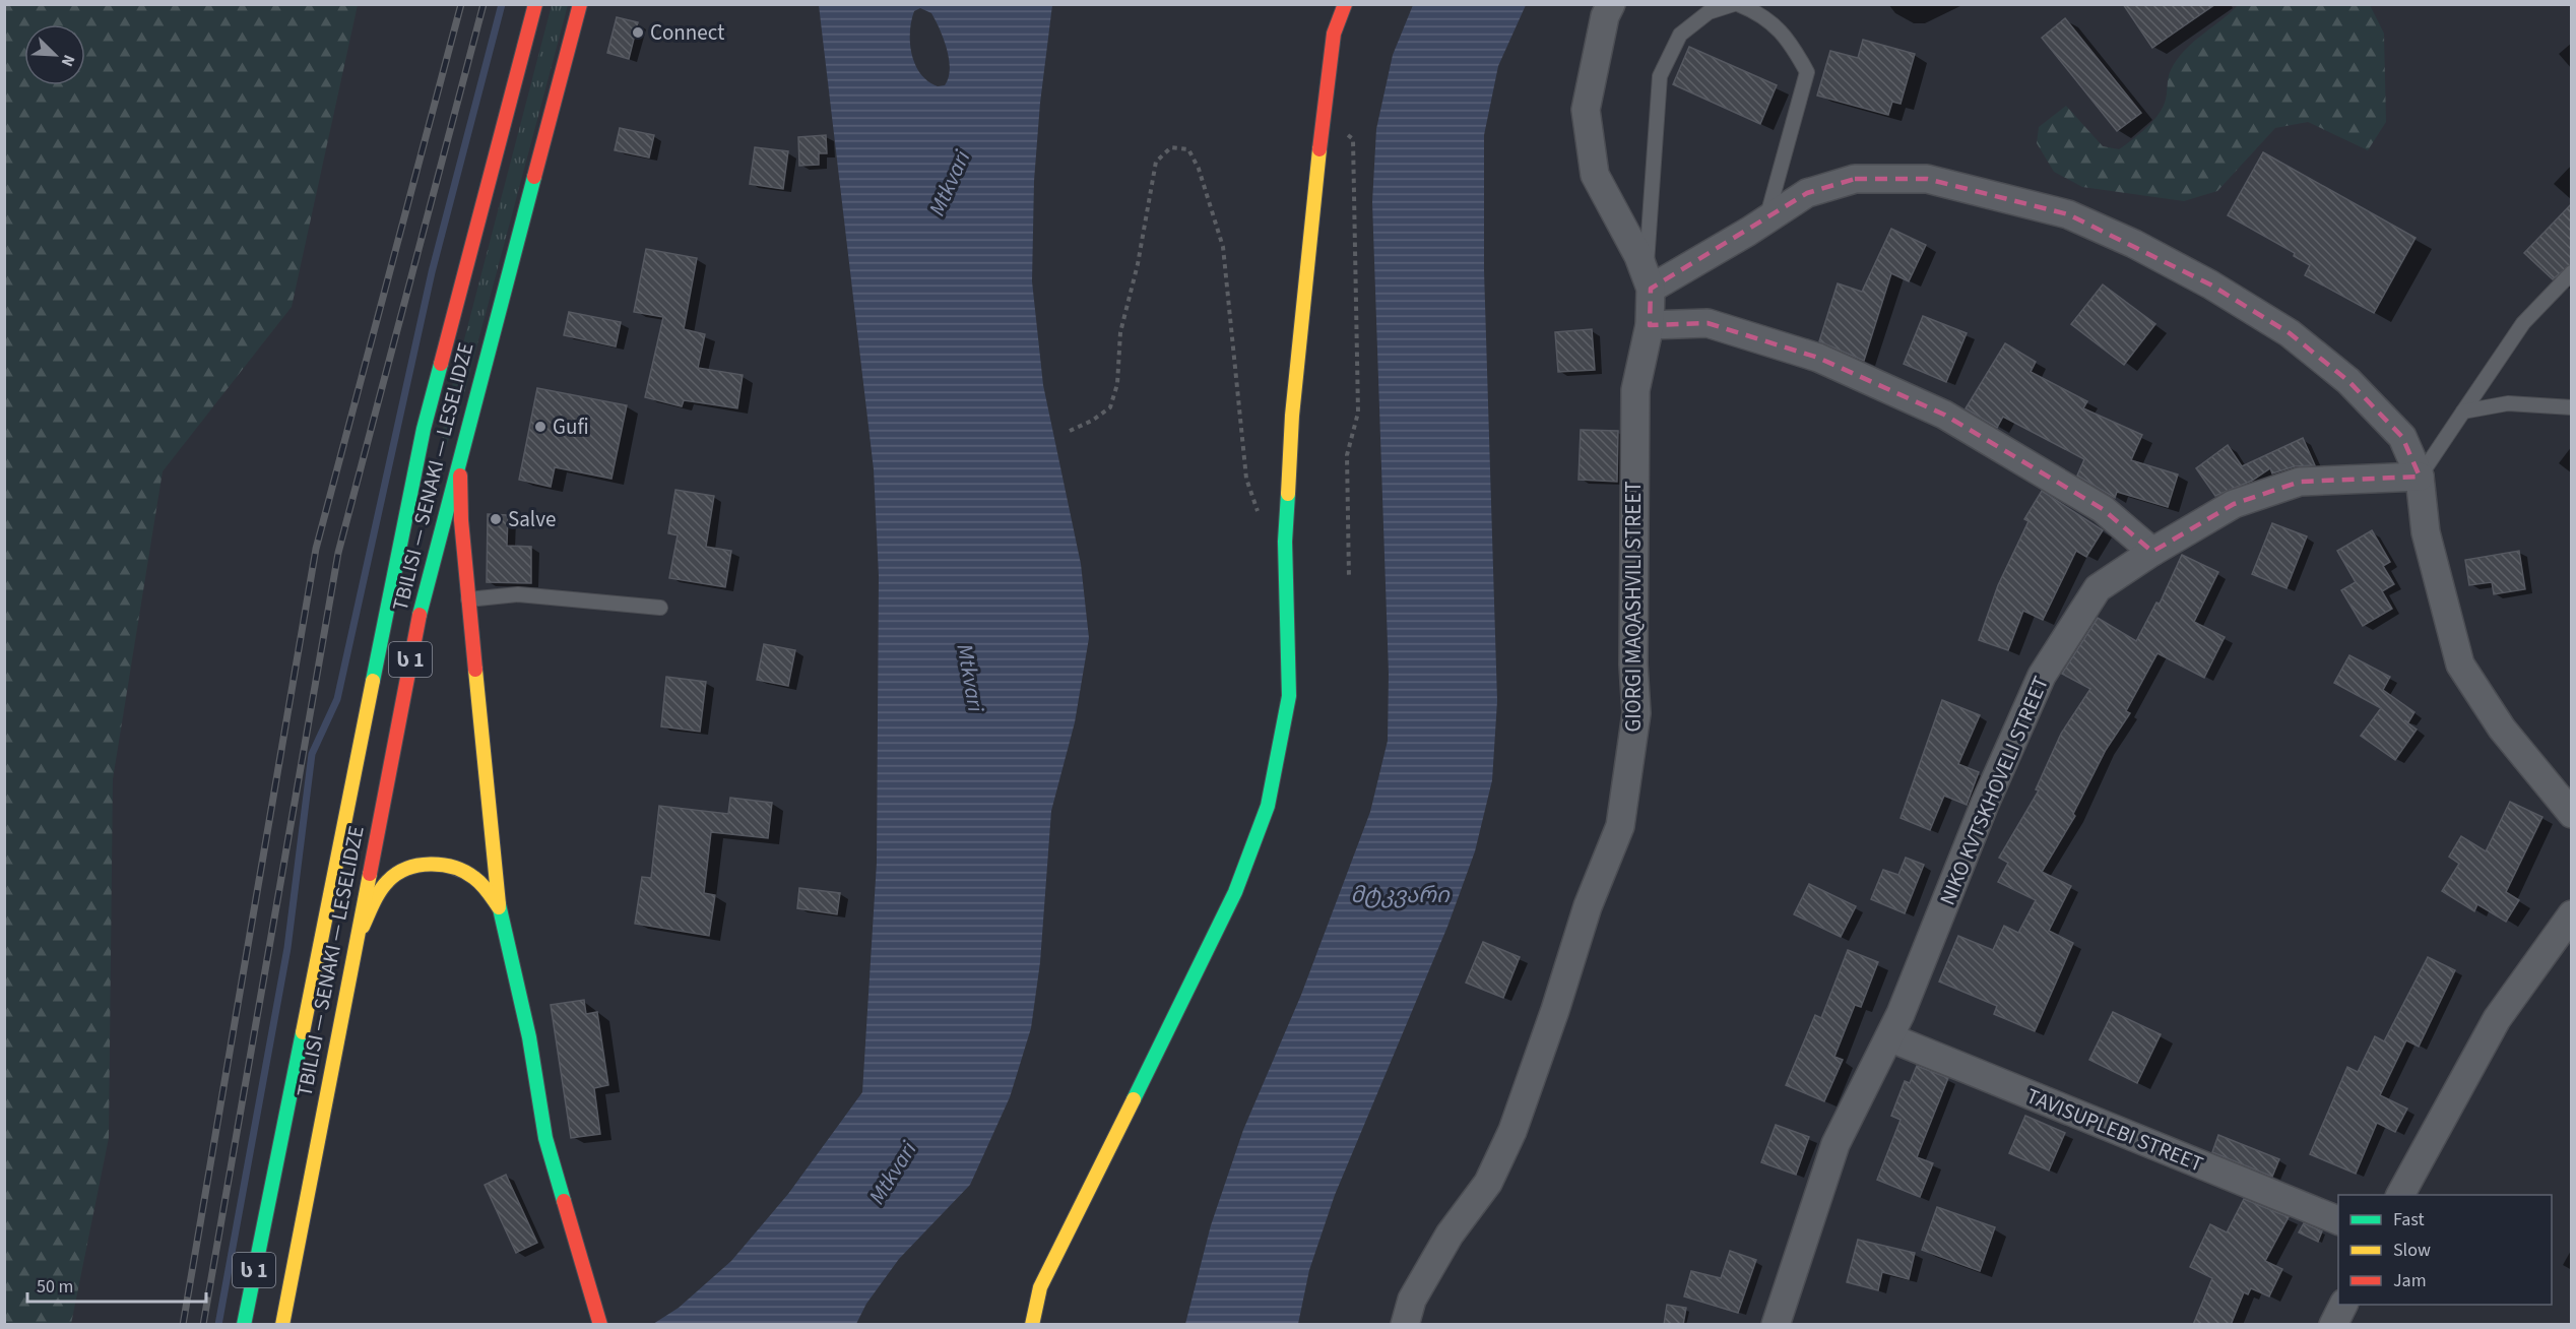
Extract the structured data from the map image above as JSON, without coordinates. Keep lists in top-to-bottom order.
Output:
{
  "streets": {
    "main road": ["TBILISI — SENAKI — LESELIDZE", "ს 1"],
    "street": ["GIORGI MAQASHVILI STREET", "NIKO KVTSKHOVELI STREET", "TAVISUPLEBI STREET"]
  },
  "crossings": [
    ["NIKO KVTSKHOVELI STREET", "TAVISUPLEBI STREET"]
  ],
  "water": ["Mtkvari", "მტკვარი"],
  "places": ["Connect", "Gufi", "Salve"],
  "legend": ["Fast", "Slow", "Jam"],
  "scale_bar": "50 m",
  "north": "bottom right"
}
